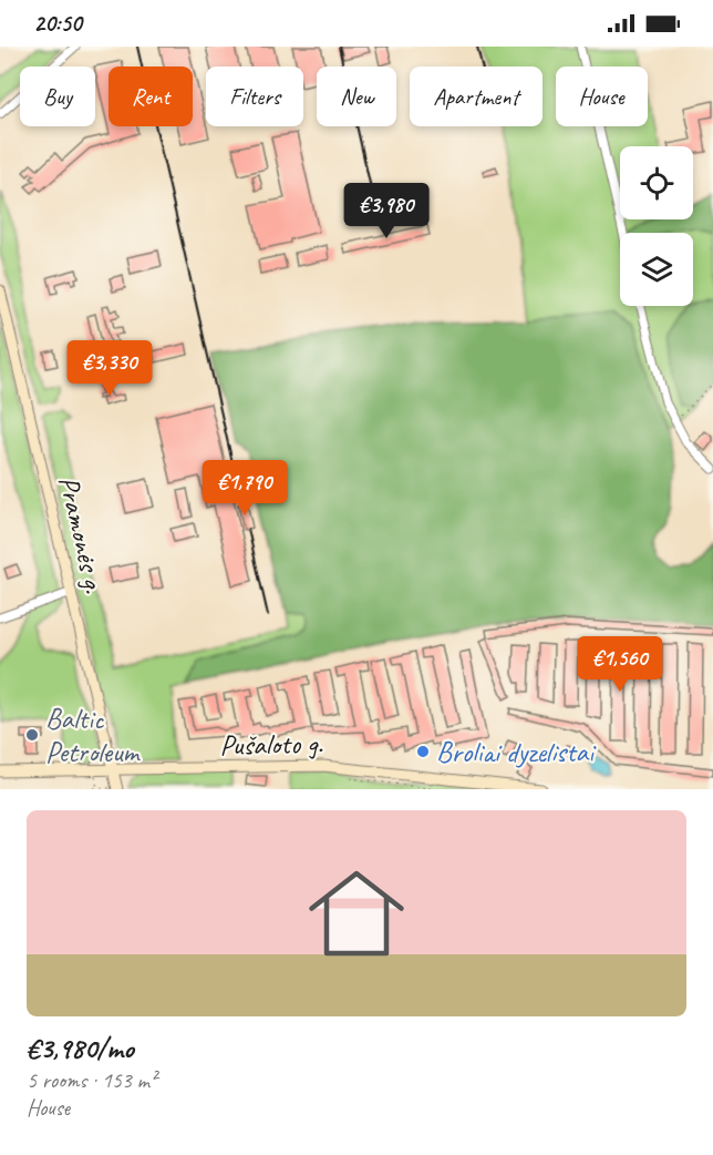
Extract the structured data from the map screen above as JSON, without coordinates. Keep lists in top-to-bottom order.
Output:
{
  "streets": {
    "main road": ["Pramonės g.", "Pušaloto g."]
  },
  "crossings": [
    ["Pramonės g.", "Pušaloto g."]
  ],
  "places": ["Baltic Petroleum", "Broliai dyzelistai"],
  "page": {
    "status": "20:50",
    "chip": [
      "Buy",
      "Rent",
      "Filters",
      "New",
      "Apartment",
      "House"
    ],
    "price": [
      "€3,980",
      "€3,330",
      "€1,790",
      "€1,560"
    ],
    "list": [
      {
        "name": "€3,980/mo",
        "note": "5 rooms · 153 m² · House"
      }
    ]
  }
}
